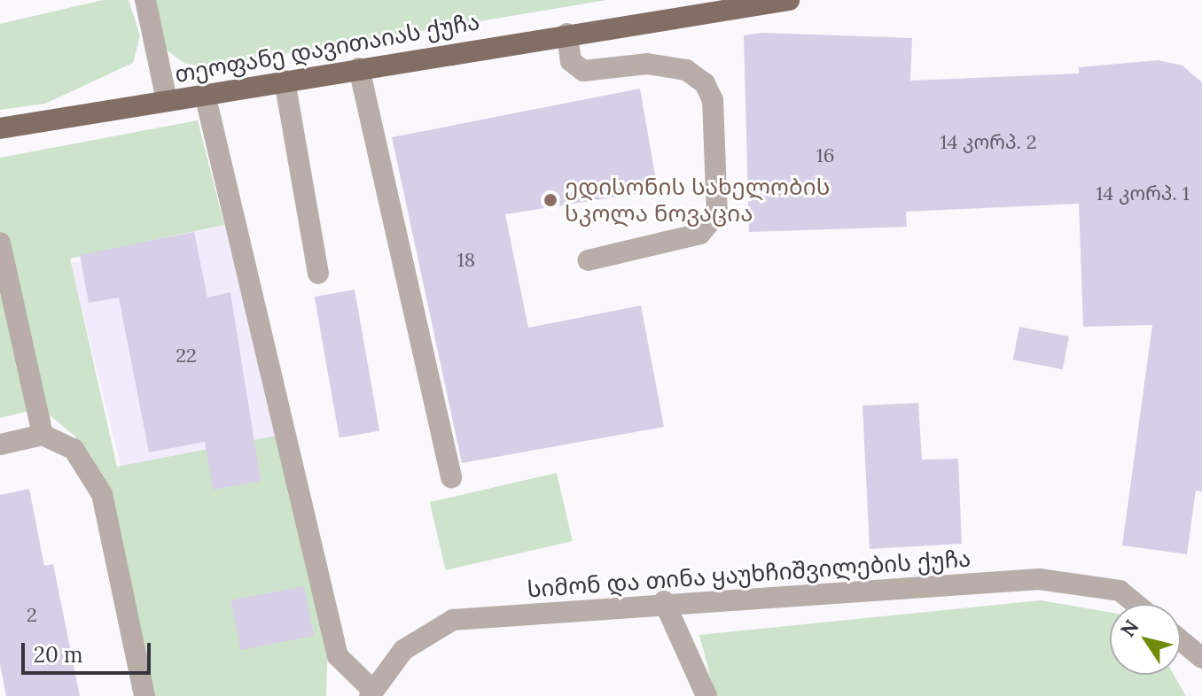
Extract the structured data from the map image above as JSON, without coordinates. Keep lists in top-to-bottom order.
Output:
{
  "streets": {
    "main road": ["თეოფანე დავითაიას ქუჩა"],
    "street": ["სიმონ და თინა ყაუხჩიშვილების ქუჩა"]
  },
  "places": ["ედისონის სახელობის სკოლა ნოვაცია"],
  "house_numbers": [
    "14 კორპ. 2",
    "16",
    "14 კორპ. 1",
    "18",
    "22",
    "2"
  ],
  "scale_bar": "20 m",
  "north": "top left"
}
